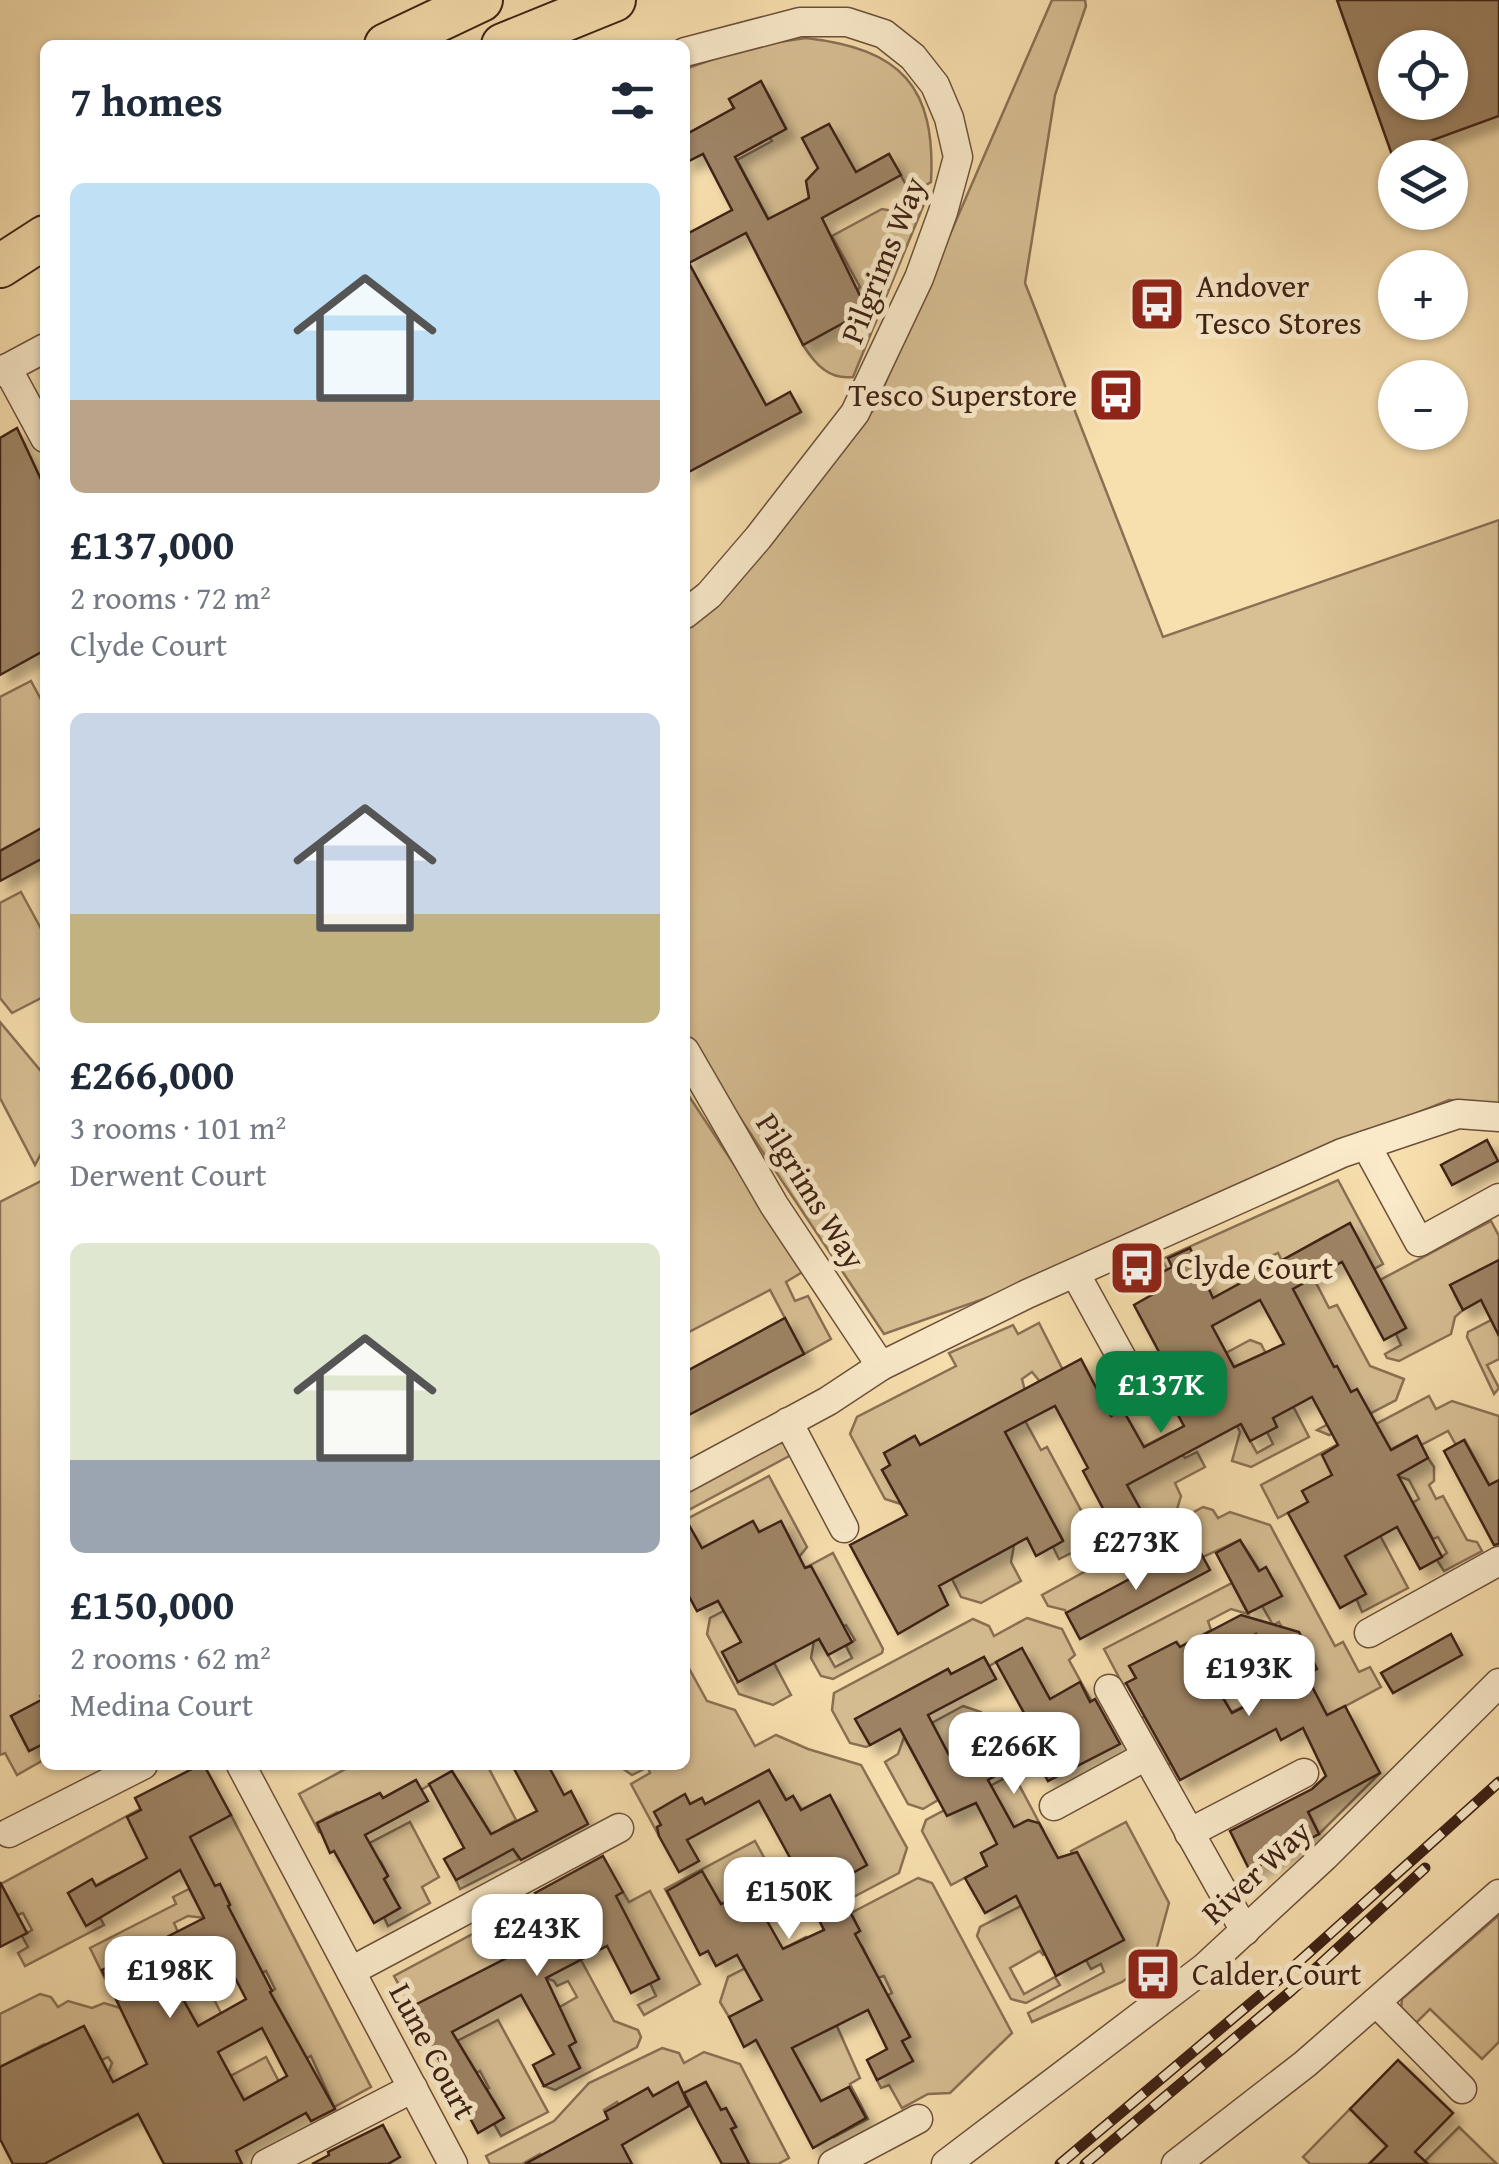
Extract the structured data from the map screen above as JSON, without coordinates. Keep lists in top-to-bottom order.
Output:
{
  "streets": {
    "street": ["Pilgrims Way", "River Way", "Lune Court"]
  },
  "places": {
    "bus stop": [
      "Andover Tesco Stores",
      "Tesco Superstore",
      "Clyde Court",
      "Calder Court"
    ]
  },
  "page": {
    "map_buttons": ["+", "−"],
    "heading": "7 homes",
    "list": [
      {
        "name": "£137,000",
        "note": "2 rooms · 72 m² · Clyde Court"
      },
      {
        "name": "£266,000",
        "note": "3 rooms · 101 m² · Derwent Court"
      },
      {
        "name": "£150,000",
        "note": "2 rooms · 62 m² · Medina Court"
      }
    ],
    "price": [
      "£137K",
      "£273K",
      "£193K",
      "£266K",
      "£150K",
      "£243K",
      "£198K"
    ]
  }
}
